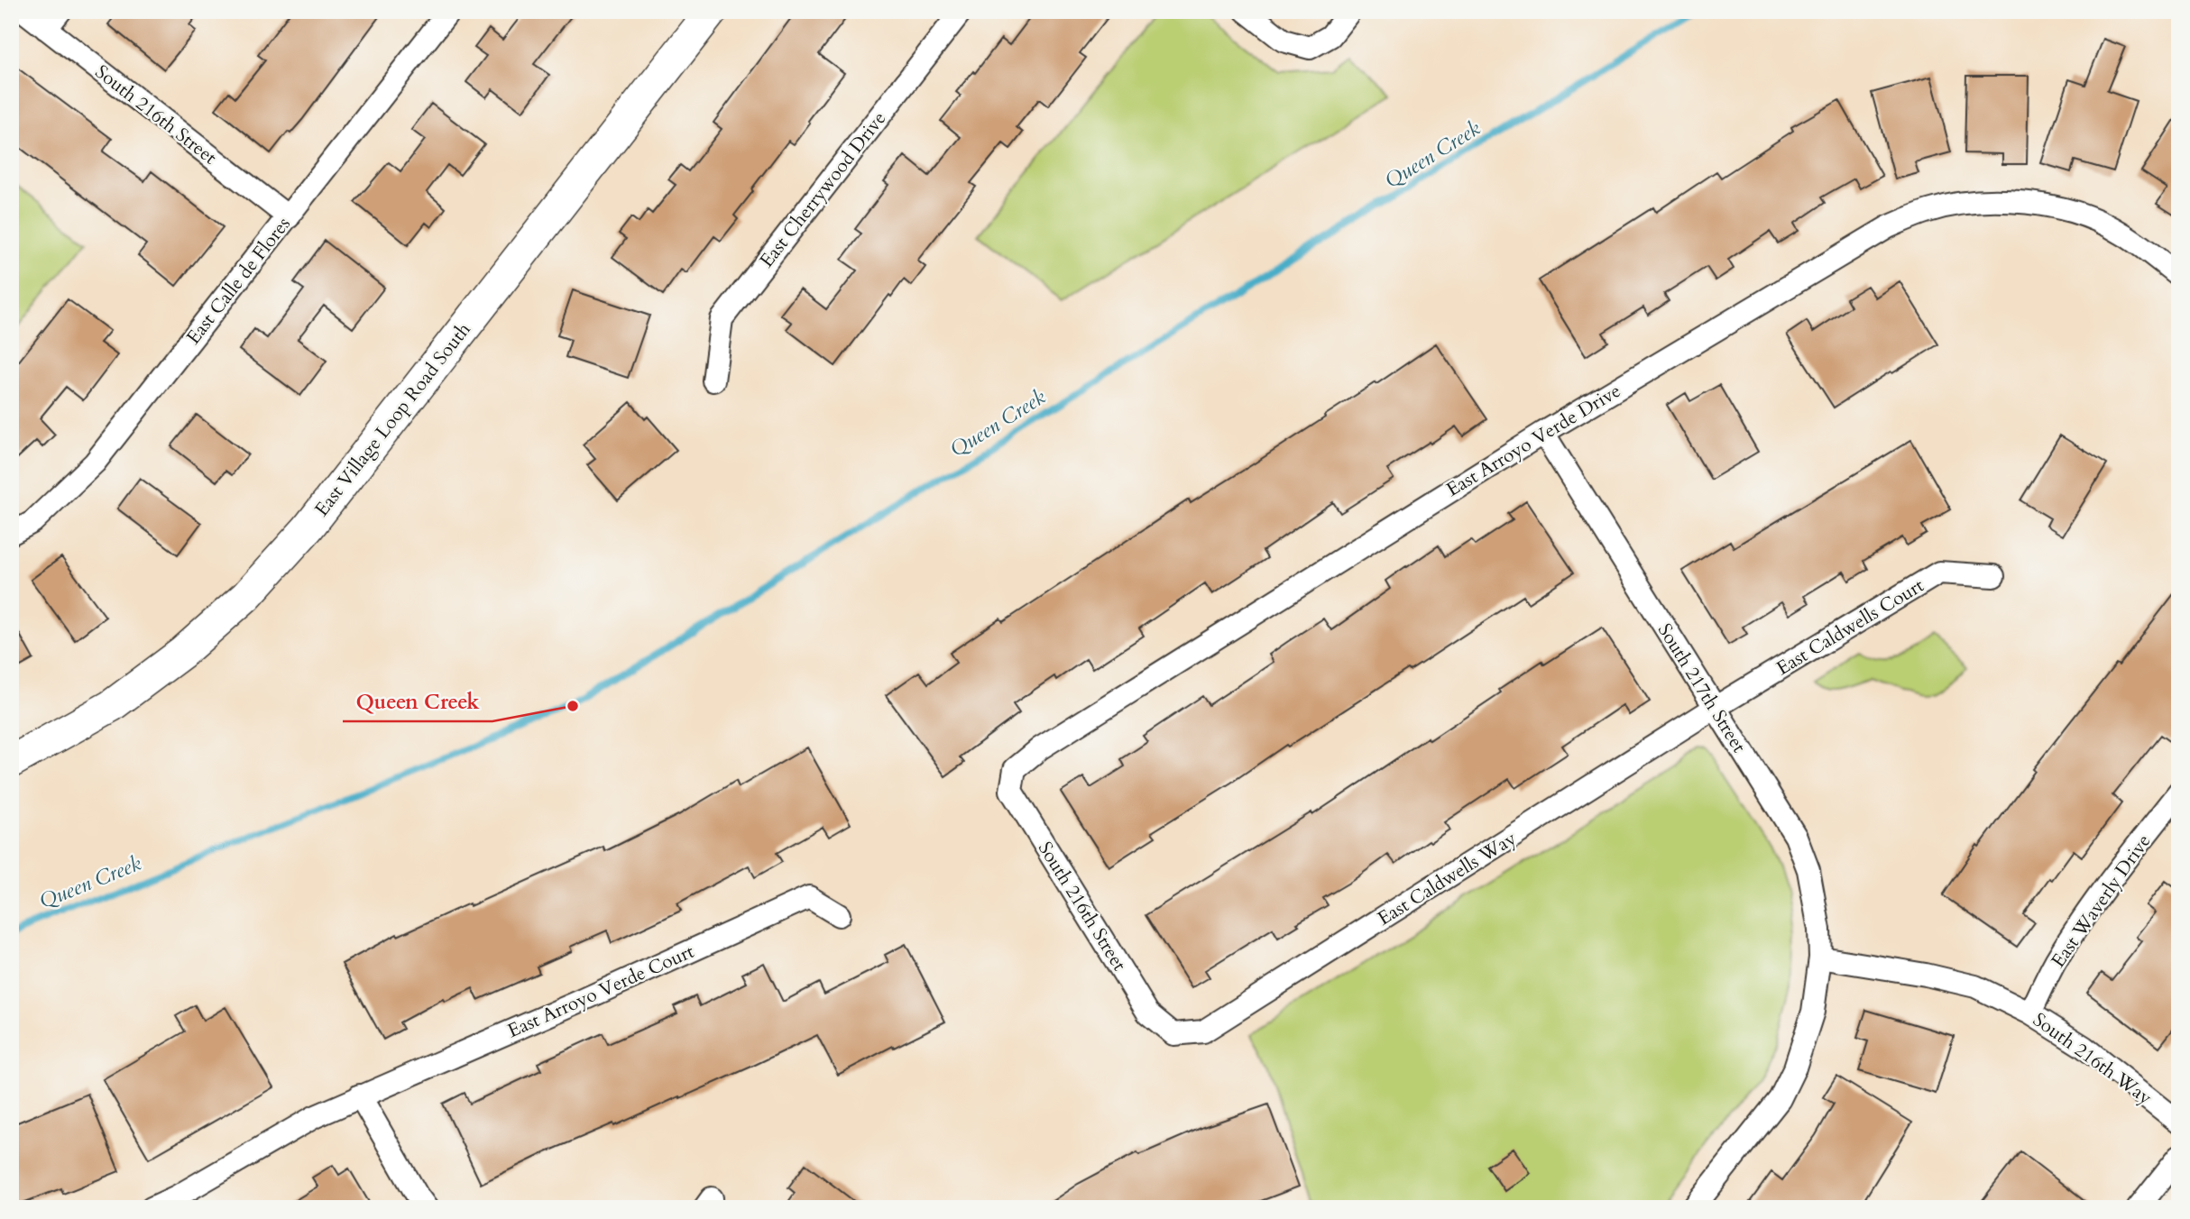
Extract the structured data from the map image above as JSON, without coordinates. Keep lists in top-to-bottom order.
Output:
{
  "streets": {
    "street": [
      "South 216th Street",
      "East Cherrywood Drive",
      "East Calle de Flores",
      "East Village Loop Road South",
      "East Arroyo Verde Drive",
      "East Caldwells Court",
      "South 217th Street",
      "East Caldwells Way",
      "East Waverly Drive",
      "East Arroyo Verde Court",
      "South 216th Way"
    ]
  },
  "crossings": [
    ["South 216th Street", "East Calle de Flores"],
    ["South 216th Street", "East Arroyo Verde Drive"],
    ["South 216th Street", "East Caldwells Way"],
    ["East Arroyo Verde Drive", "South 217th Street"],
    ["East Caldwells Court", "South 217th Street"],
    ["East Caldwells Court", "East Caldwells Way"],
    ["South 217th Street", "East Caldwells Way"],
    ["South 217th Street", "South 216th Way"],
    ["East Waverly Drive", "South 216th Way"]
  ],
  "water": ["Queen Creek"],
  "places": ["Queen Creek"]
}
